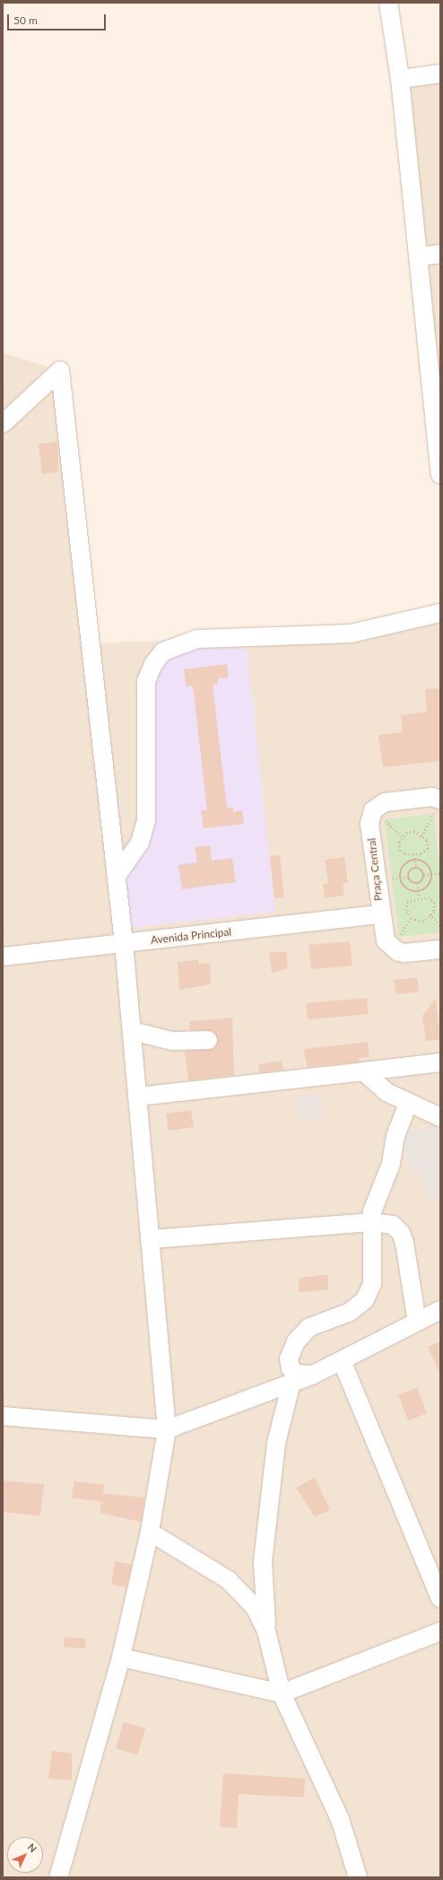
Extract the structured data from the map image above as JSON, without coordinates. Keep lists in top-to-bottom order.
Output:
{
  "streets": {
    "street": ["Praça Central", "Avenida Principal"]
  },
  "crossings": [
    ["Praça Central", "Avenida Principal"]
  ],
  "scale_bar": "50 m",
  "north": "top right"
}
